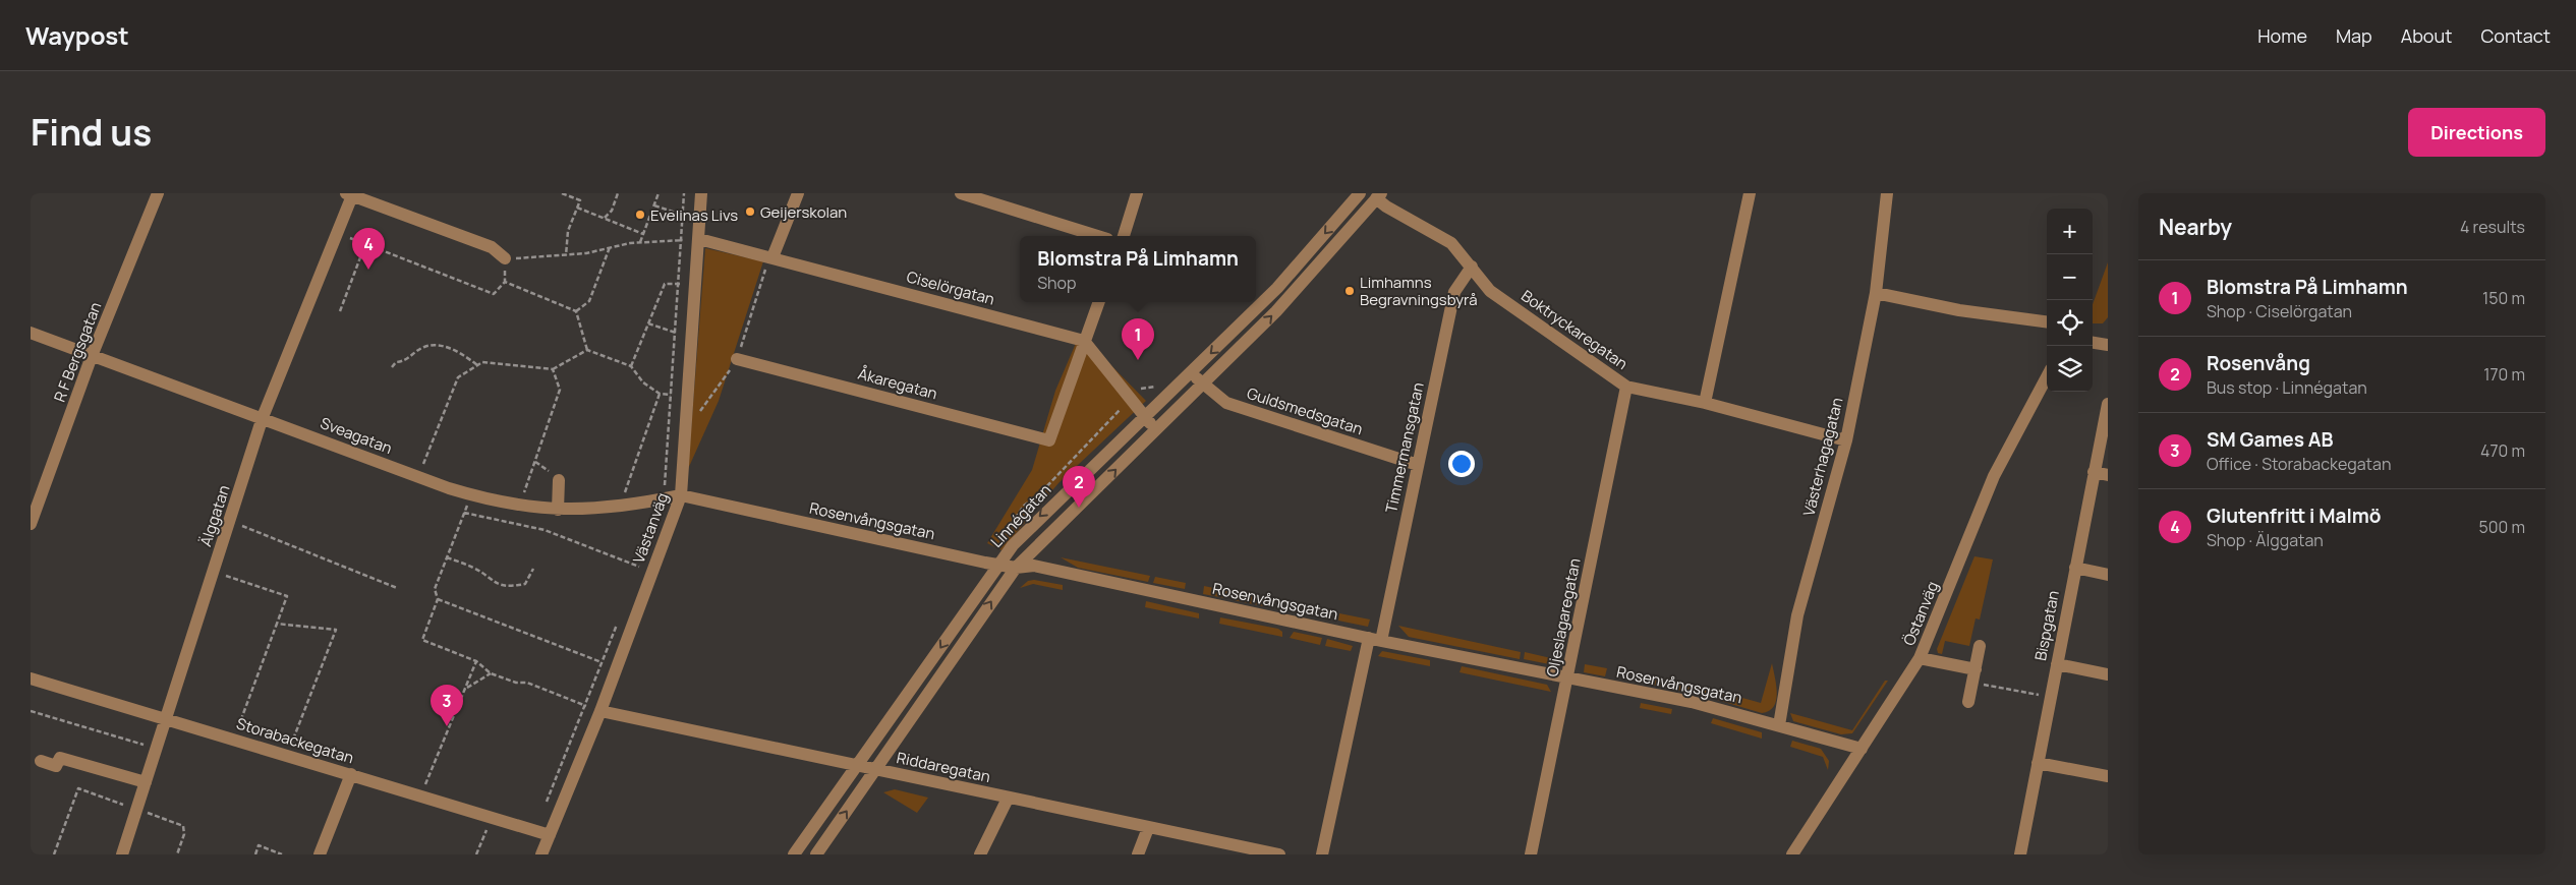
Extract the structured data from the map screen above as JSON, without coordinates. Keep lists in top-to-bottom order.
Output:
{
  "streets": {
    "street": [
      "Ciselörgatan",
      "Boktryckaregatan",
      "R F Bergsgatan",
      "Åkaregatan",
      "Guldsmedsgatan",
      "Sveagatan",
      "Timmermansgatan",
      "Västerhagagatan",
      "Älggatan",
      "Linnégatan",
      "Rosenvångsgatan",
      "Västanväg",
      "Östanväg",
      "Oljeslagaregatan",
      "Bispgatan",
      "Storabackegatan",
      "Riddaregatan"
    ]
  },
  "crossings": [
    ["Ciselörgatan", "Åkaregatan"],
    ["Ciselörgatan", "Västanväg"],
    ["Boktryckaregatan", "Timmermansgatan"],
    ["Boktryckaregatan", "Västerhagagatan"],
    ["Boktryckaregatan", "Linnégatan"],
    ["Boktryckaregatan", "Oljeslagaregatan"],
    ["R F Bergsgatan", "Sveagatan"],
    ["Guldsmedsgatan", "Timmermansgatan"],
    ["Guldsmedsgatan", "Linnégatan"],
    ["Sveagatan", "Älggatan"],
    ["Sveagatan", "Rosenvångsgatan"],
    ["Sveagatan", "Västanväg"],
    ["Timmermansgatan", "Rosenvångsgatan"],
    ["Västerhagagatan", "Rosenvångsgatan"],
    ["Älggatan", "Storabackegatan"],
    ["Linnégatan", "Rosenvångsgatan"],
    ["Linnégatan", "Riddaregatan"],
    ["Rosenvångsgatan", "Västanväg"],
    ["Rosenvångsgatan", "Östanväg"],
    ["Rosenvångsgatan", "Oljeslagaregatan"],
    ["Västanväg", "Storabackegatan"],
    ["Västanväg", "Riddaregatan"]
  ],
  "places": ["Geijerskolan", "Evelinas Livs", "Limhamns Begravningsbyrå"],
  "page": {
    "header": "Waypost",
    "nav": [
      "Home",
      "Map",
      "About",
      "Contact"
    ],
    "title": "Find us",
    "buttons": "Directions",
    "heading": ["Nearby", "4 results"],
    "map_buttons": ["+", "−"],
    "pins": [
      "4",
      "1",
      "2",
      "3"
    ],
    "popup": ["Blomstra På Limhamn", "Shop"],
    "list": [
      {
        "mark": "1",
        "name": "Blomstra På Limhamn",
        "note": "Shop · Ciselörgatan",
        "value": "150 m"
      },
      {
        "mark": "2",
        "name": "Rosenvång",
        "note": "Bus stop · Linnégatan",
        "value": "170 m"
      },
      {
        "mark": "3",
        "name": "SM Games AB",
        "note": "Office · Storabackegatan",
        "value": "470 m"
      },
      {
        "mark": "4",
        "name": "Glutenfritt i Malmö",
        "note": "Shop · Älggatan",
        "value": "500 m"
      }
    ]
  }
}
